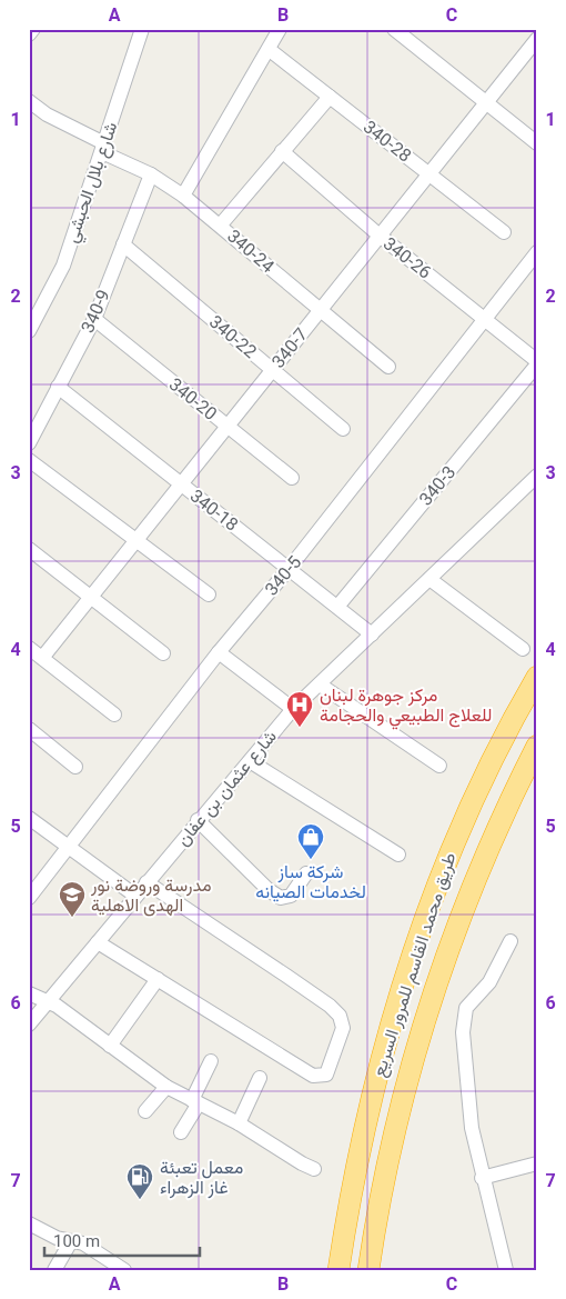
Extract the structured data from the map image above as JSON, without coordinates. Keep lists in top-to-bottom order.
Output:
{
  "streets": {
    "highway": ["طريق محمد القاسم للمرور السريع"],
    "street": [
      "340-28",
      "شارع بلال الحبشي",
      "340-24",
      "340-26",
      "340-9",
      "340-22",
      "340-7",
      "340-20",
      "340-3",
      "340-18",
      "340-5",
      "شارع عثمان بن عفان"
    ]
  },
  "crossings": [
    ["340-28", "340-7"],
    ["شارع بلال الحبشي", "340-24"],
    ["340-24", "340-9"],
    ["340-24", "340-7"],
    ["340-26", "340-7"],
    ["340-26", "340-3"],
    ["340-26", "340-5"],
    ["340-9", "340-22"],
    ["340-9", "340-20"],
    ["340-9", "340-18"],
    ["340-22", "340-7"],
    ["340-7", "340-20"],
    ["340-7", "340-18"],
    ["340-3", "340-18"],
    ["340-18", "340-5"],
    ["340-18", "شارع عثمان بن عفان"]
  ],
  "places": {
    "hospital": ["مركز جوهرة لبنان للعلاج الطبيعي والحجامة"],
    "shop": ["شركة ساز لخدمات الصيانه"],
    "school or university": ["مدرسة وروضة نور الهدى الاهلية"],
    "fuel station": ["معمل تعبئة غاز الزهراء"]
  },
  "scale_bar": "100 m",
  "grid": {
    "columns": ["A", "B", "C"],
    "rows": [
      "1",
      "2",
      "3",
      "4",
      "5",
      "6",
      "7"
    ]
  }
}
